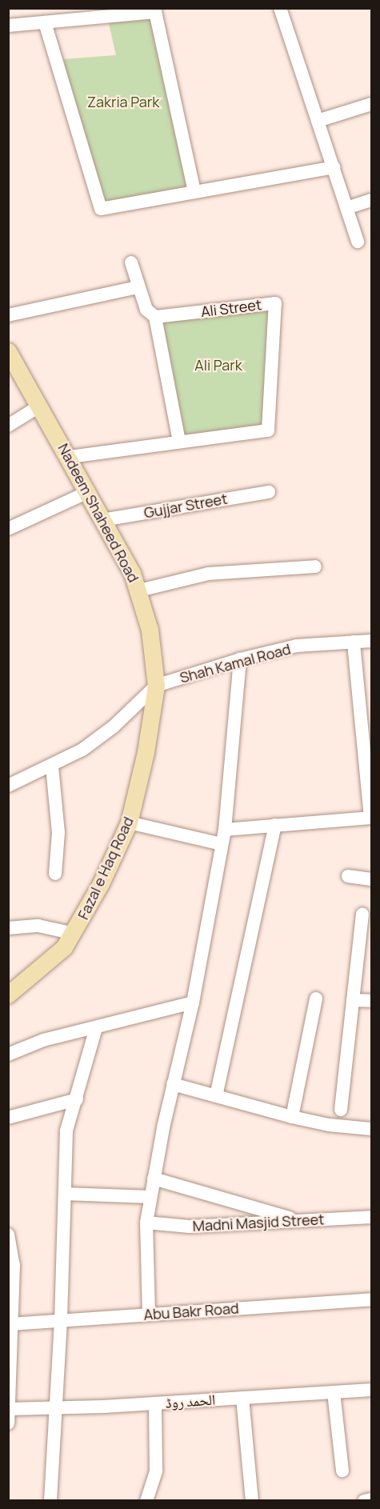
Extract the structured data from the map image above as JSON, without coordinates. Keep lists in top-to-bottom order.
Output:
{
  "streets": {
    "main road": ["Nadeem Shaheed Road", "Fazal e Haq Road"],
    "street": [
      "Ali Street",
      "Gujjar Street",
      "Shah Kamal Road",
      "Madni Masjid Street",
      "Abu Bakr Road",
      "الحمد روڈ"
    ]
  },
  "crossings": [
    ["Ali Street", "Nadeem Shaheed Road"],
    ["Gujjar Street", "Nadeem Shaheed Road"],
    ["Nadeem Shaheed Road", "Shah Kamal Road"],
    ["Nadeem Shaheed Road", "Fazal e Haq Road"],
    ["Shah Kamal Road", "Fazal e Haq Road"]
  ],
  "parks": ["Zakria Park", "Ali Park"]
}
